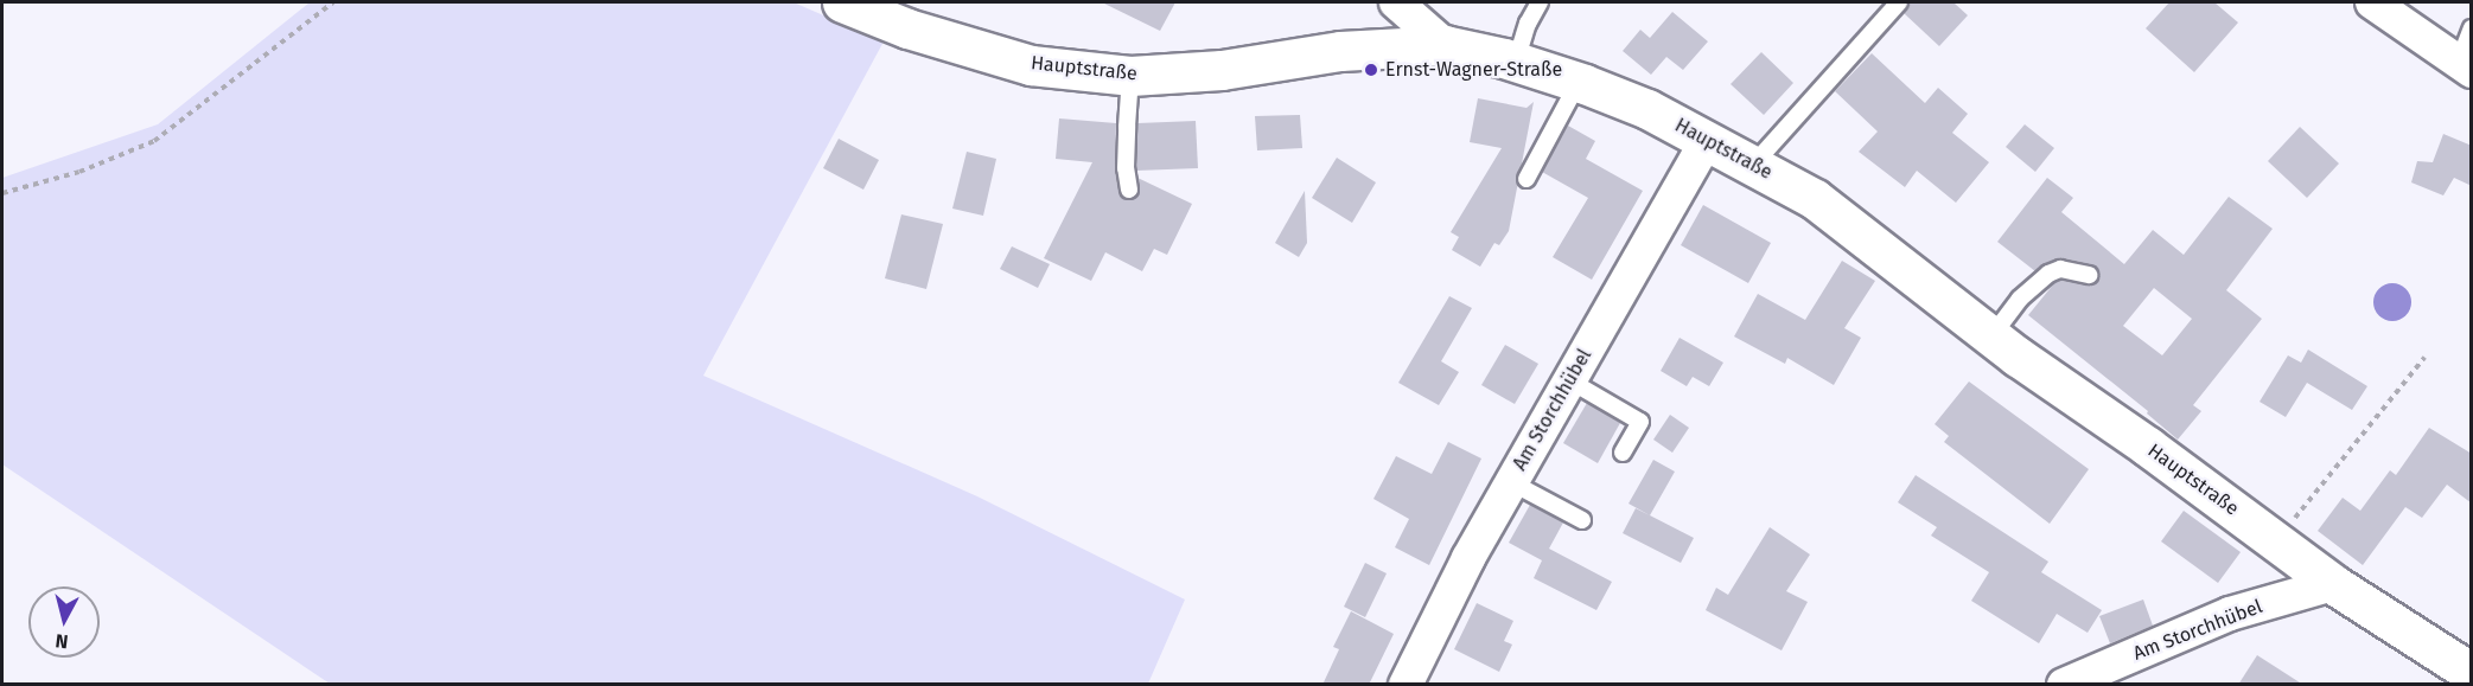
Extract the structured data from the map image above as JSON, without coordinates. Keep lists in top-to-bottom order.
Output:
{
  "streets": {
    "street": ["Hauptstraße", "Am Storchhübel"]
  },
  "crossings": [
    ["Hauptstraße", "Am Storchhübel"]
  ],
  "places": ["Ernst-Wagner-Straße"],
  "north": "bottom"
}
